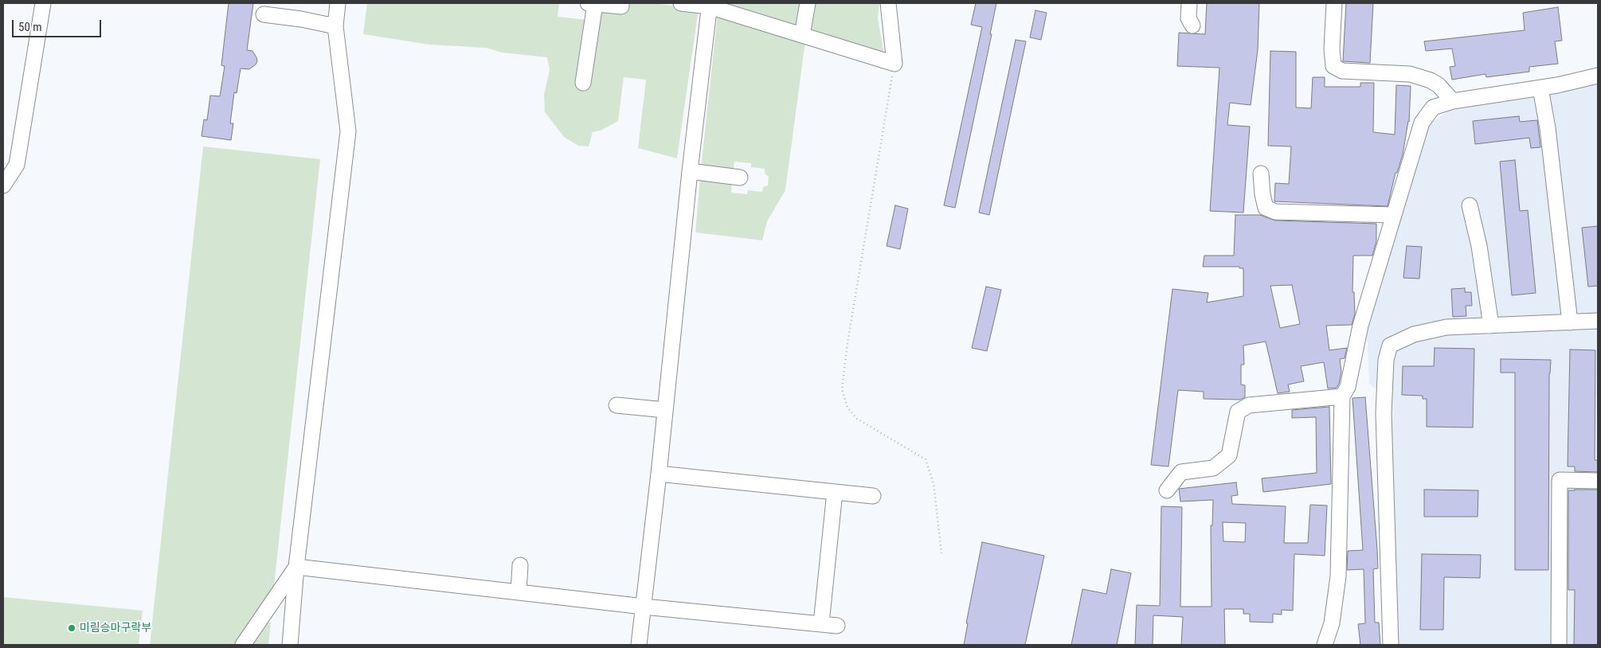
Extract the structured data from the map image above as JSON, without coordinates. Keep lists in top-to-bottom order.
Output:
{
  "places": ["미림승마구락부"],
  "scale_bar": "50 m"
}
